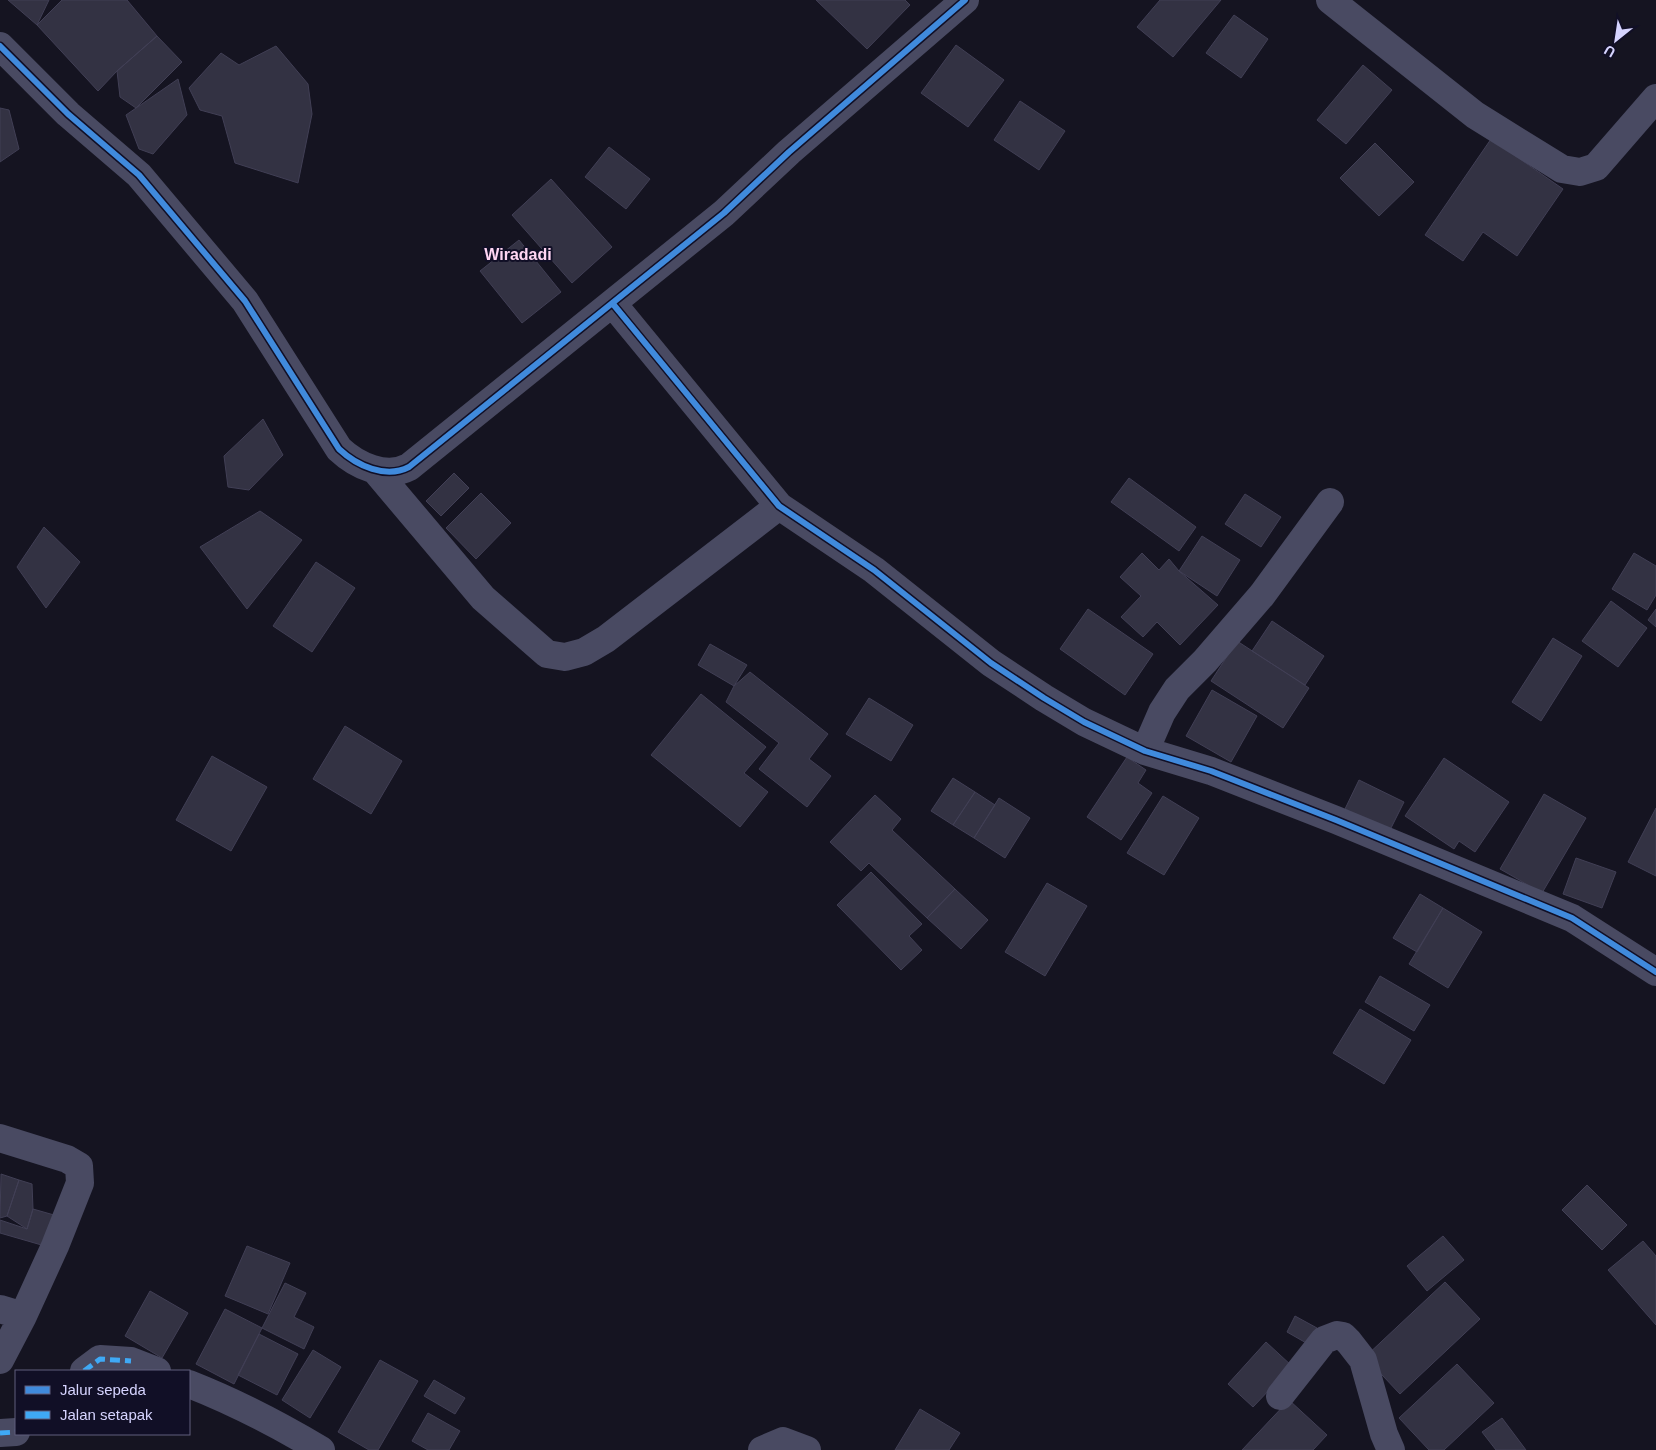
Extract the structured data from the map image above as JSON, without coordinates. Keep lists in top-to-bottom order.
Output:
{
  "districts": ["Wiradadi"],
  "legend": ["Jalur sepeda", "Jalan setapak"],
  "north": "bottom left"
}
